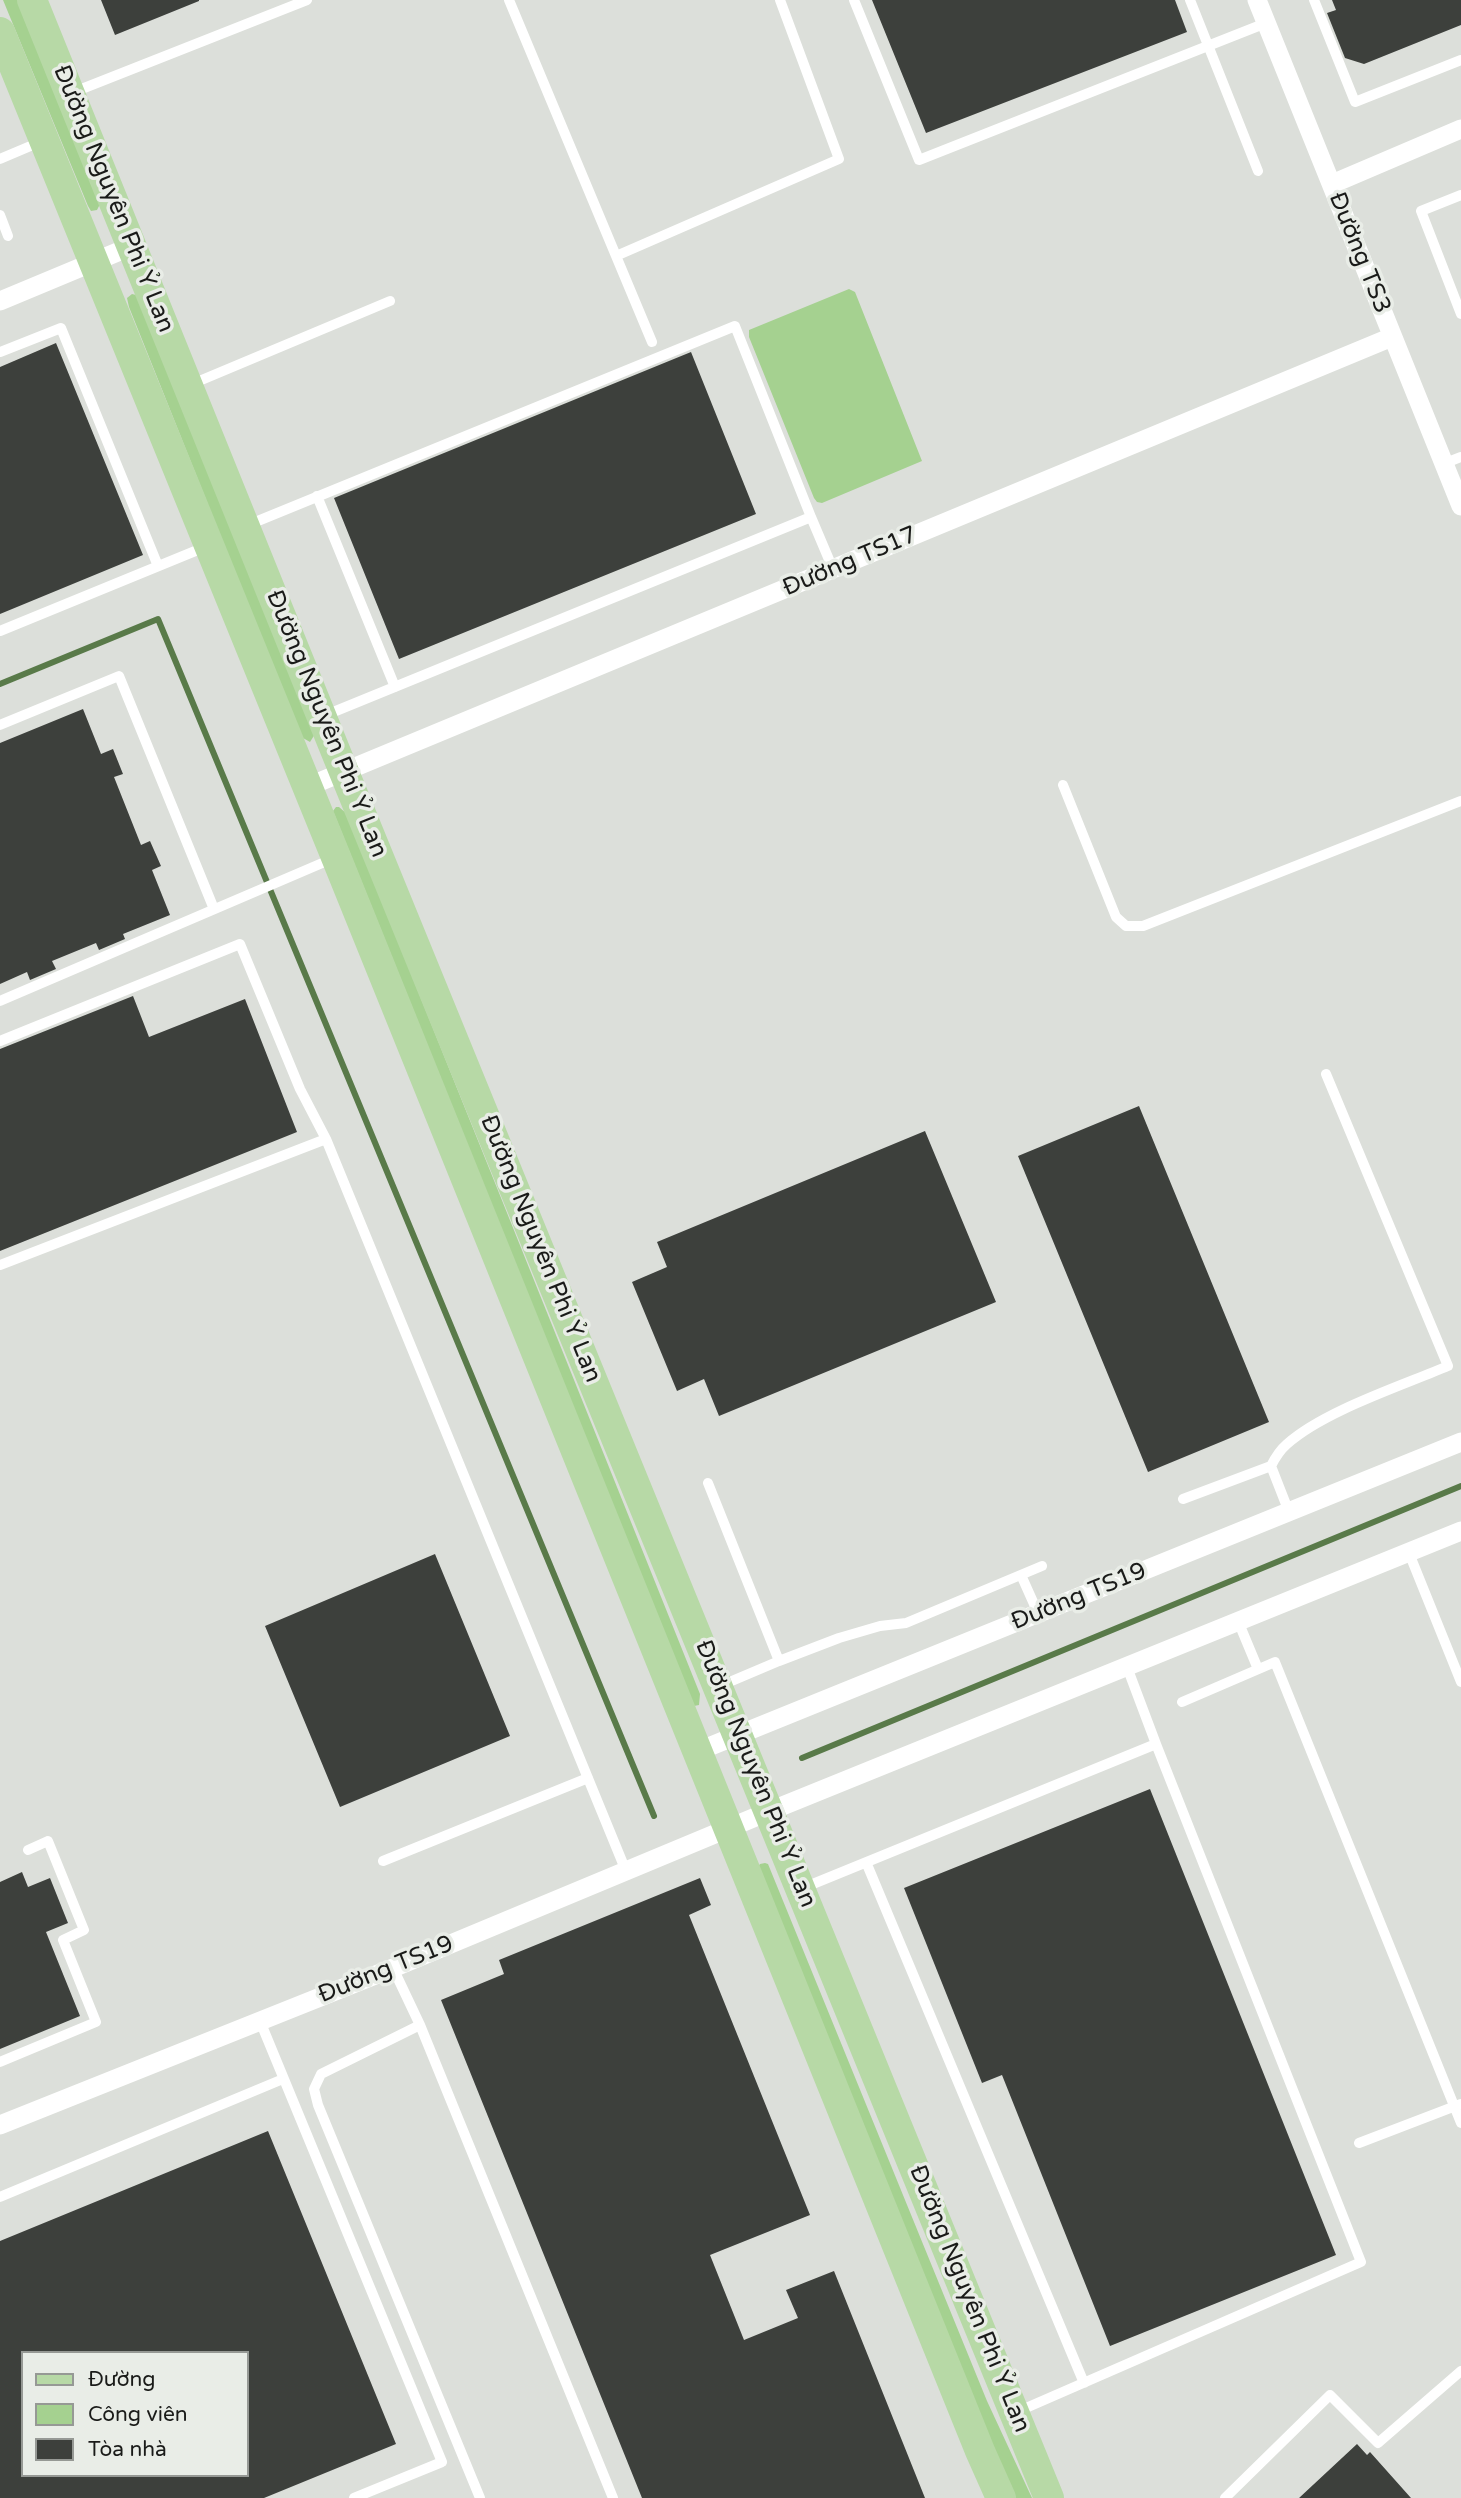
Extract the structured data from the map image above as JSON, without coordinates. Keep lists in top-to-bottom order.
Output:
{
  "streets": {
    "main road": ["Đường Nguyên Phi Ỷ Lan"],
    "street": ["Đường TS3", "Đường TS17", "Đường TS19"]
  },
  "crossings": [
    ["Đường Nguyên Phi Ỷ Lan", "Đường TS17"],
    ["Đường Nguyên Phi Ỷ Lan", "Đường TS19"],
    ["Đường TS3", "Đường TS17"]
  ],
  "legend": ["Đường", "Công viên", "Tòa nhà"]
}
